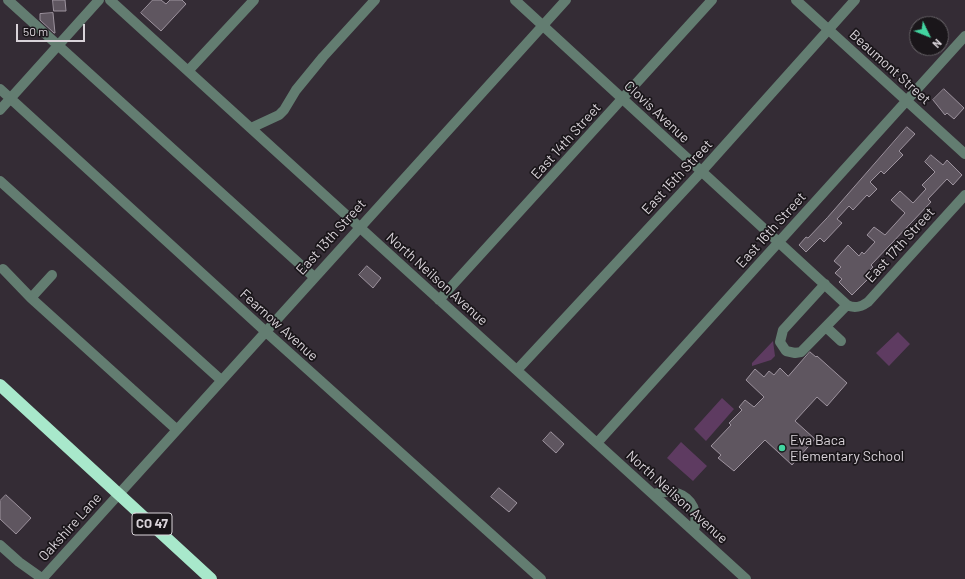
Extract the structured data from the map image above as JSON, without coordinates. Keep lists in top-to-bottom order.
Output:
{
  "streets": {
    "highway": ["CO 47"],
    "street": [
      "Beaumont Street",
      "Clovis Avenue",
      "East 14th Street",
      "East 15th Street",
      "East 16th Street",
      "East 13th Street",
      "East 17th Street",
      "North Neilson Avenue",
      "Fearnow Avenue",
      "Oakshire Lane"
    ]
  },
  "crossings": [
    ["Beaumont Street", "East 15th Street"],
    ["Beaumont Street", "East 16th Street"],
    ["Clovis Avenue", "East 14th Street"],
    ["Clovis Avenue", "East 15th Street"],
    ["Clovis Avenue", "East 16th Street"],
    ["Clovis Avenue", "East 13th Street"],
    ["Clovis Avenue", "East 17th Street"],
    ["East 14th Street", "North Neilson Avenue"],
    ["East 15th Street", "North Neilson Avenue"],
    ["East 16th Street", "North Neilson Avenue"],
    ["East 13th Street", "North Neilson Avenue"],
    ["East 13th Street", "Fearnow Avenue"],
    ["East 13th Street", "CO 47"],
    ["East 13th Street", "Oakshire Lane"],
    ["CO 47", "Oakshire Lane"]
  ],
  "places": ["Eva Baca Elementary School"],
  "scale_bar": "50 m",
  "north": "bottom right"
}
